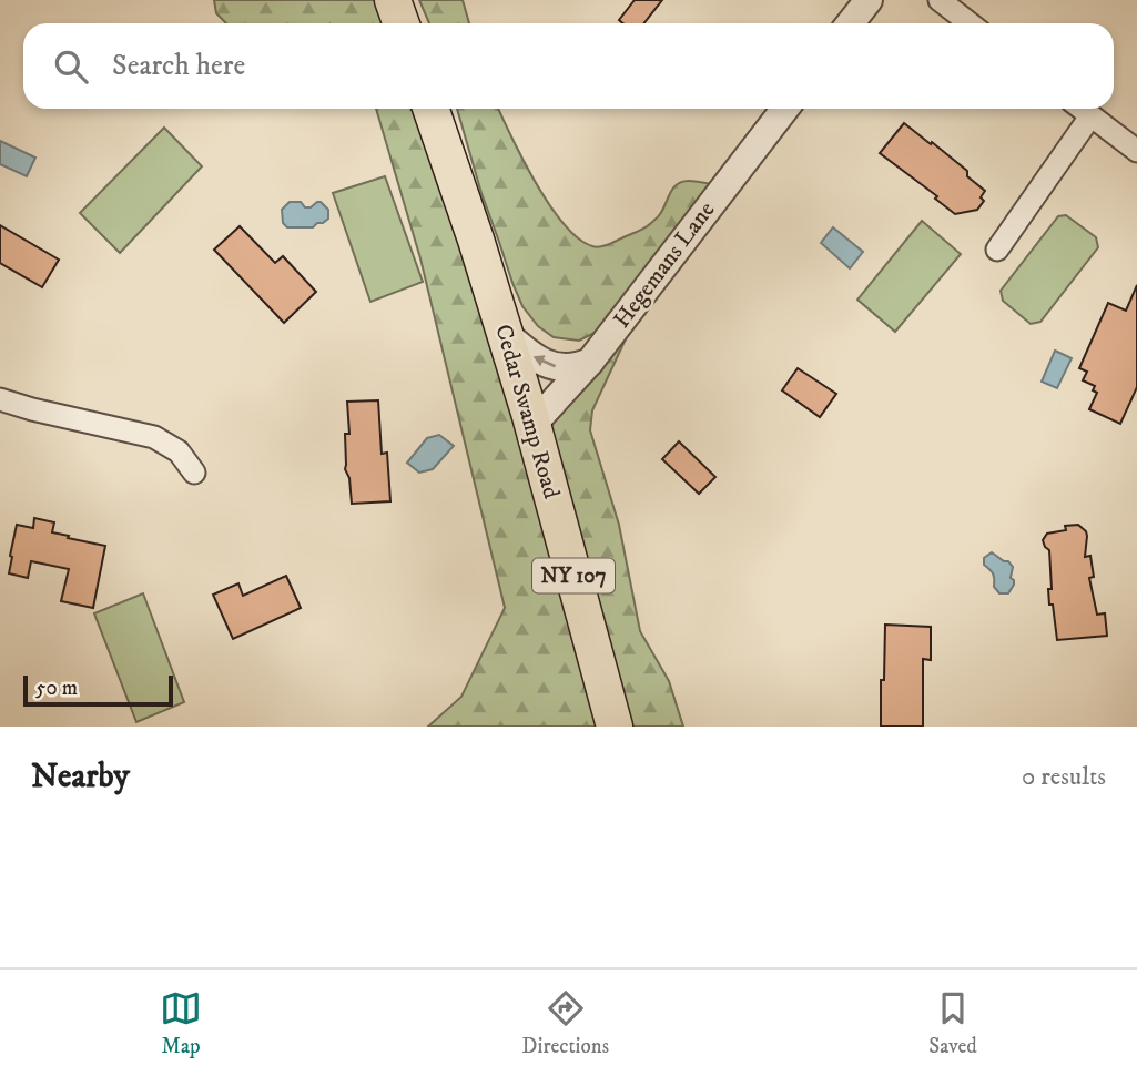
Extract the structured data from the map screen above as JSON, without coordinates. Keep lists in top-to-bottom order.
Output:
{
  "streets": {
    "main road": ["Cedar Swamp Road", "NY 107"],
    "street": ["Hegemans Lane"]
  },
  "crossings": [
    ["Hegemans Lane", "Cedar Swamp Road"]
  ],
  "scale_bar": "50 m",
  "page": {
    "search": "Search here",
    "scale": "50 m",
    "heading": ["Nearby", "0 results"],
    "nav": ["Map", "Directions", "Saved"]
  }
}
